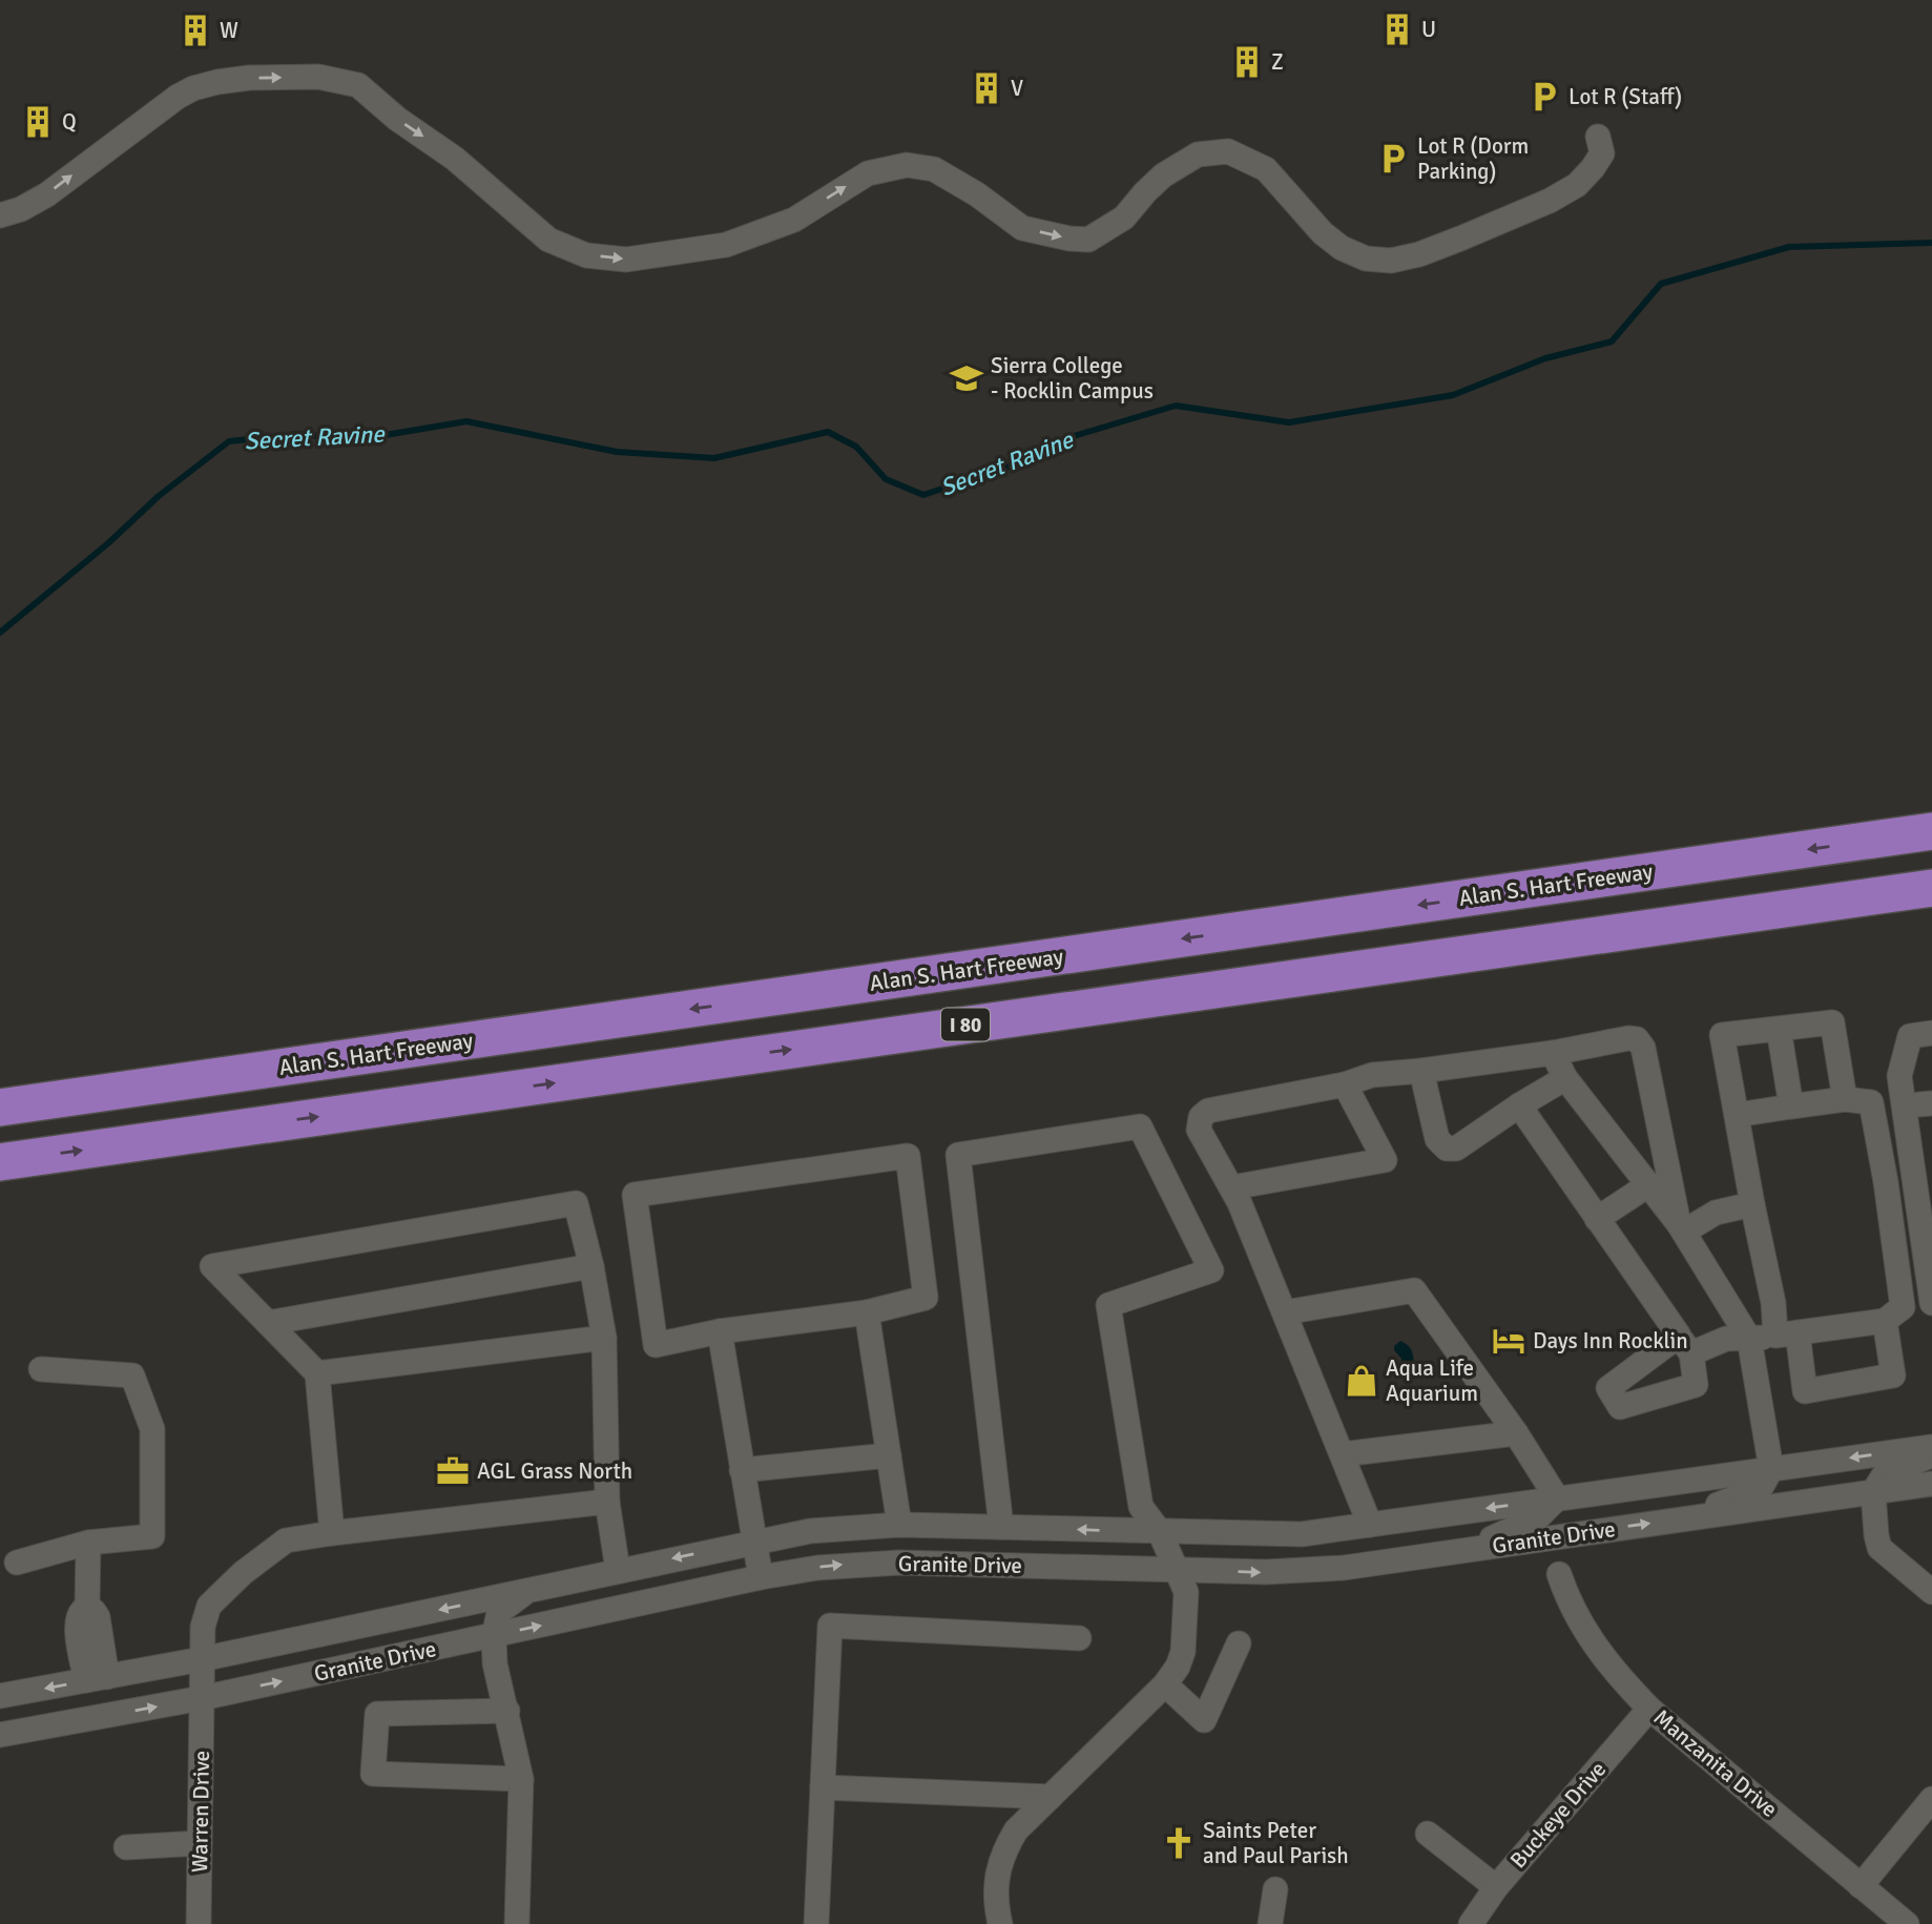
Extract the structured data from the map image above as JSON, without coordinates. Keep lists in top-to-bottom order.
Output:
{
  "streets": {
    "highway": ["Alan S. Hart Freeway", "I 80"],
    "street": [
      "Granite Drive",
      "Manzanita Drive",
      "Warren Drive",
      "Buckeye Drive"
    ]
  },
  "crossings": [
    ["Granite Drive", "Warren Drive"],
    ["Manzanita Drive", "Buckeye Drive"]
  ],
  "water": ["Secret Ravine"],
  "places": {
    "building": [
      "U",
      "W",
      "Z",
      "V",
      "Q"
    ],
    "parking": ["Lot R (Staff)", "Lot R (Dorm Parking)"],
    "school or university": ["Sierra College - Rocklin Campus"],
    "hotel": ["Days Inn Rocklin"],
    "shop": ["Aqua Life Aquarium"],
    "office": ["AGL Grass North"],
    "church": ["Saints Peter and Paul Parish"]
  }
}
